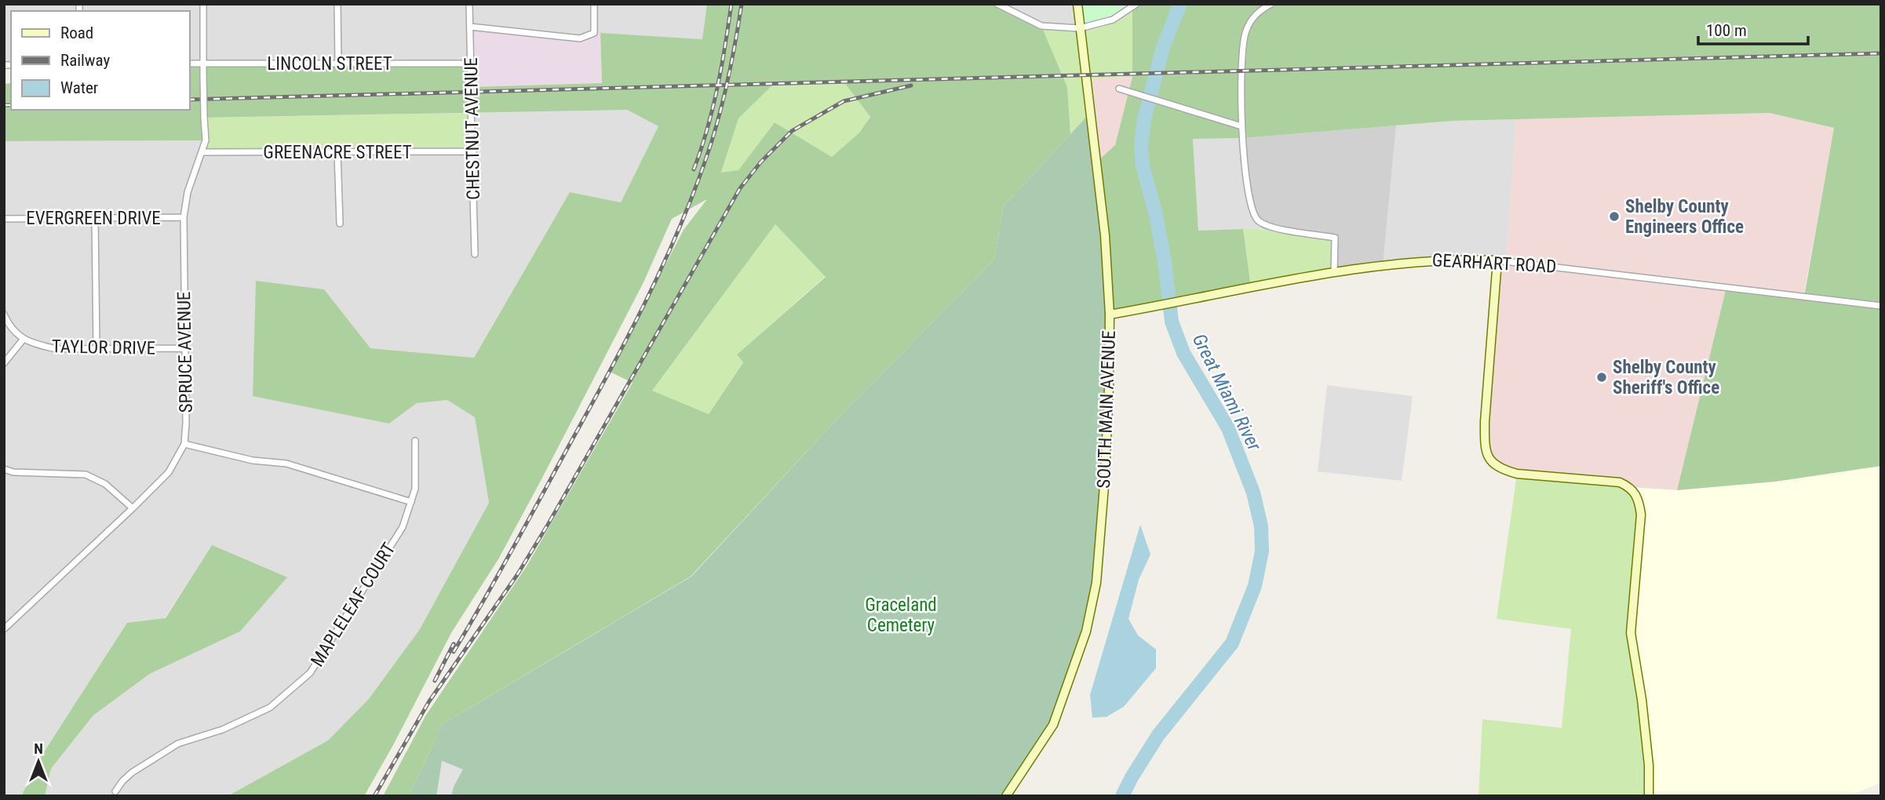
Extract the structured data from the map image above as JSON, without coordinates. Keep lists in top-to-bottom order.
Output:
{
  "streets": {
    "street": [
      "LINCOLN STREET",
      "CHESTNUT AVENUE",
      "GREENACRE STREET",
      "EVERGREEN DRIVE",
      "GEARHART ROAD",
      "TAYLOR DRIVE",
      "SPRUCE AVENUE",
      "SOUTH MAIN AVENUE",
      "MAPLELEAF COURT"
    ]
  },
  "crossings": [
    ["LINCOLN STREET", "CHESTNUT AVENUE"],
    ["LINCOLN STREET", "SPRUCE AVENUE"],
    ["CHESTNUT AVENUE", "GREENACRE STREET"],
    ["GREENACRE STREET", "SPRUCE AVENUE"],
    ["EVERGREEN DRIVE", "SPRUCE AVENUE"],
    ["GEARHART ROAD", "SOUTH MAIN AVENUE"],
    ["TAYLOR DRIVE", "SPRUCE AVENUE"]
  ],
  "water": ["Great Miami River"],
  "parks": ["Graceland Cemetery"],
  "places": ["Shelby County Engineers Office", "Shelby County Sheriff's Office"],
  "legend": ["Road", "Railway", "Water"],
  "scale_bar": "100 m",
  "north": "top"
}
